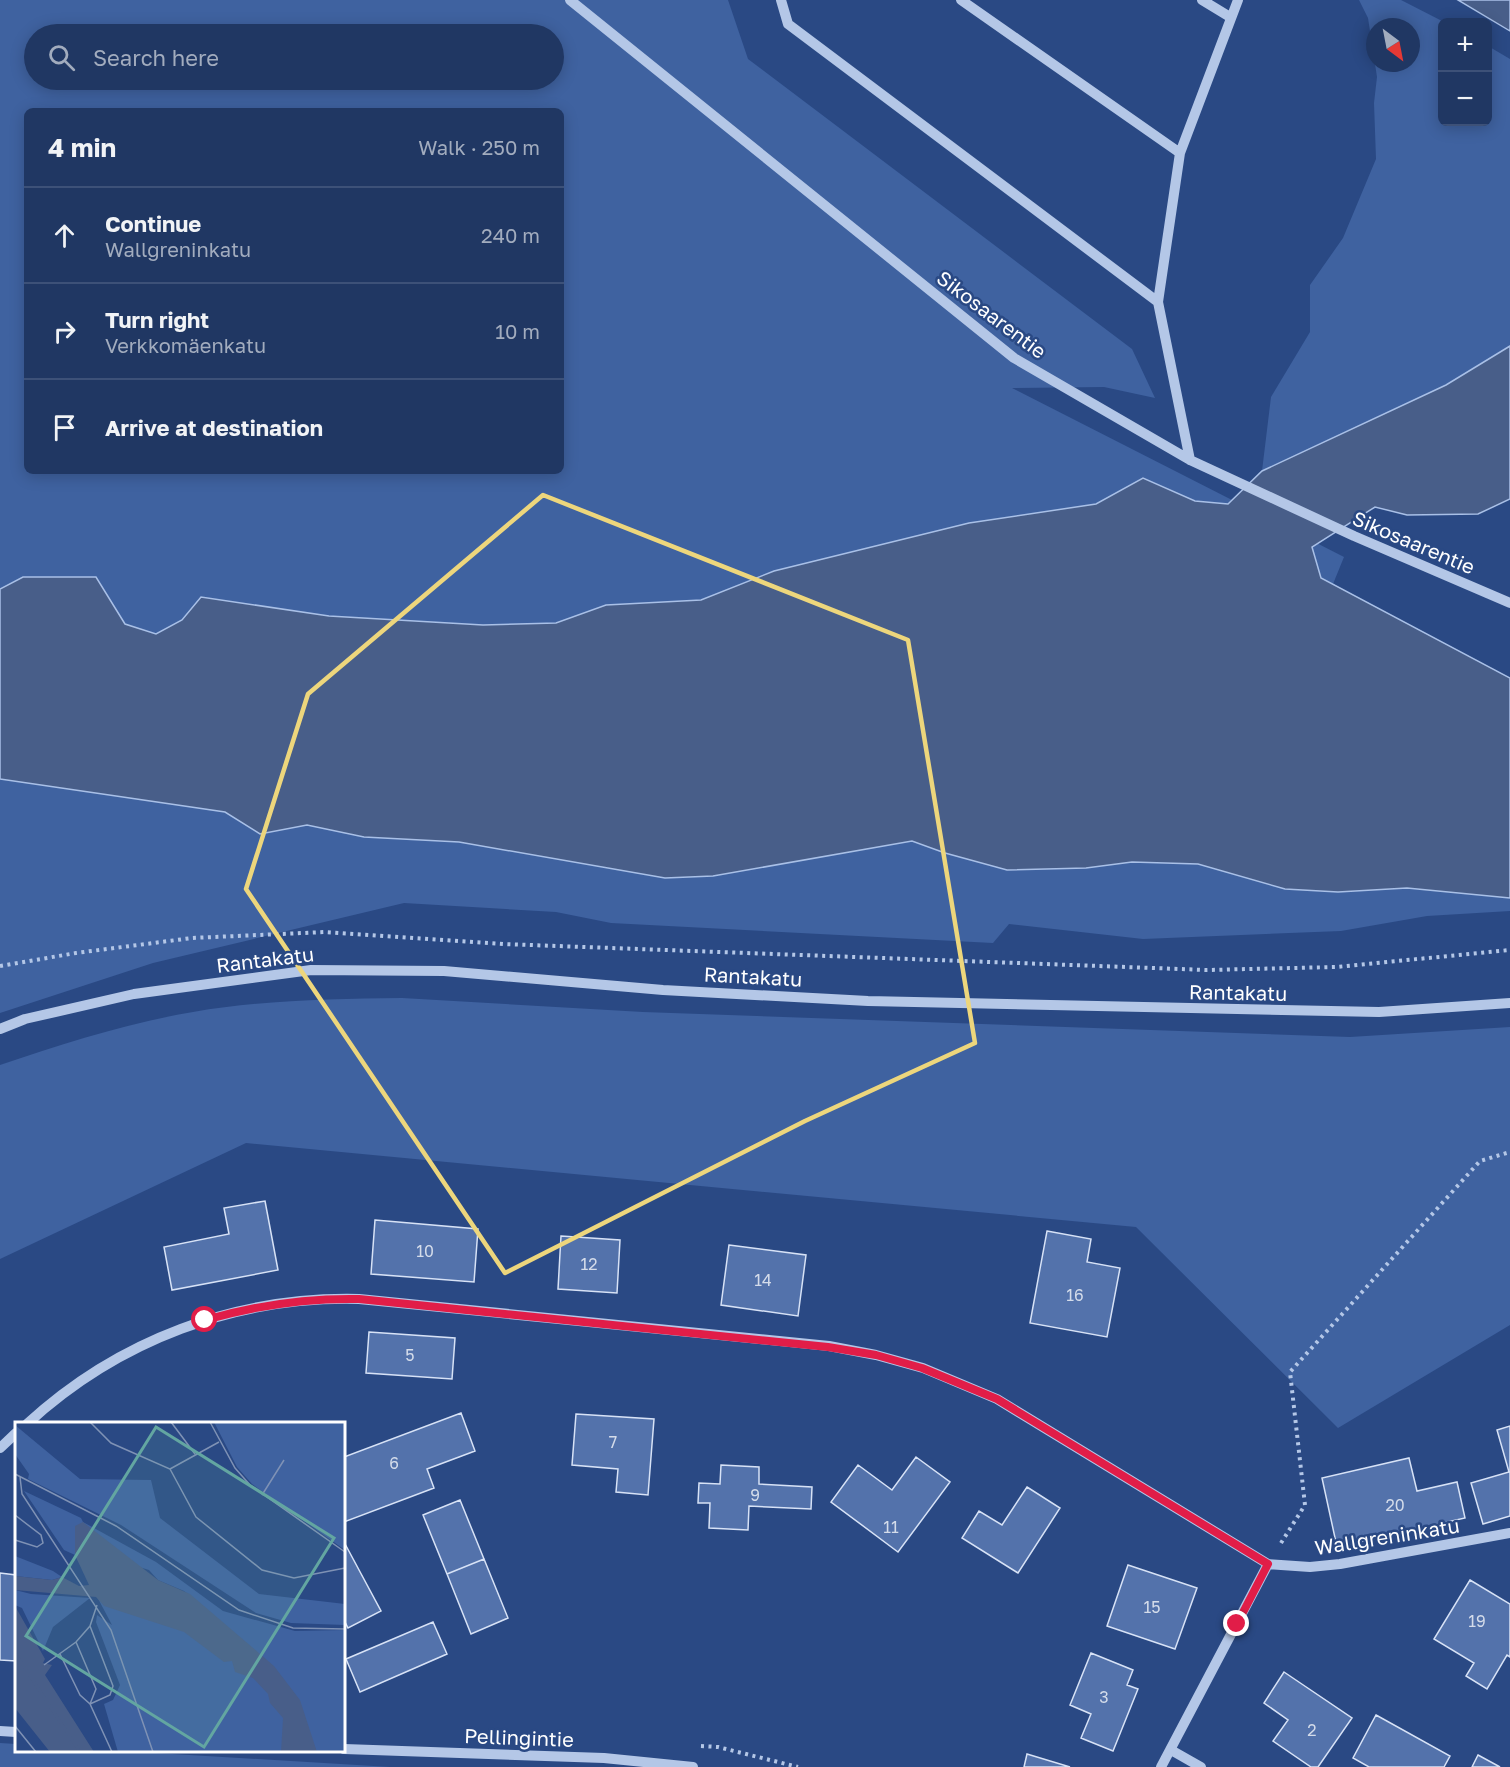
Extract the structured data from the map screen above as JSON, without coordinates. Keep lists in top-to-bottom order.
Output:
{
  "streets": {
    "street": [
      "Sikosaarentie",
      "Rantakatu",
      "Wallgreninkatu",
      "Pellingintie"
    ]
  },
  "house_numbers": [
    "10",
    "12",
    "14",
    "16",
    "5",
    "7",
    "6",
    "9",
    "20",
    "11",
    "15",
    "19",
    "3",
    "2"
  ],
  "north": "bottom right",
  "page": {
    "map_buttons": ["+", "−"],
    "search": "Search here",
    "heading": ["4 min", "Walk · 250 m"],
    "list": [
      ["Continue", "Wallgreninkatu", "240 m"],
      ["Turn right", "Verkkomäenkatu", "10 m"],
      "Arrive at destination"
    ]
  }
}
